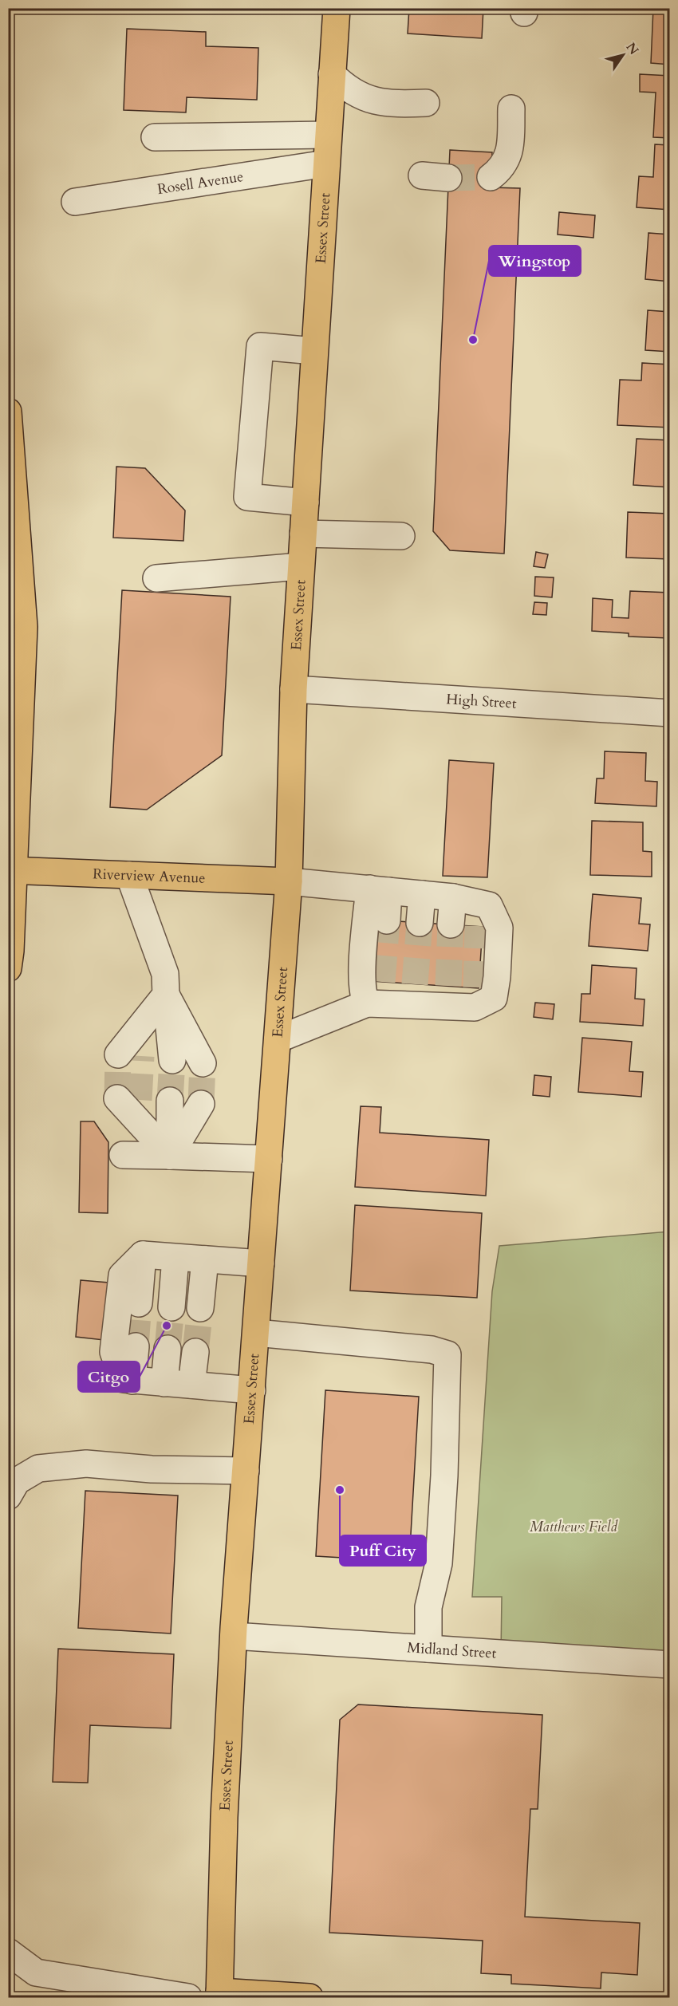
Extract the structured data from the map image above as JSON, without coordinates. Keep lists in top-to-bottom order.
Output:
{
  "streets": {
    "main road": ["Essex Street", "Riverview Avenue"],
    "street": ["Rosell Avenue", "High Street", "Midland Street"]
  },
  "crossings": [
    ["Rosell Avenue", "Essex Street"],
    ["Essex Street", "High Street"],
    ["Essex Street", "Riverview Avenue"],
    ["Essex Street", "Midland Street"]
  ],
  "parks": ["Matthews Field"],
  "places": ["Wingstop", "Citgo", "Puff City"],
  "north": "top right"
}
